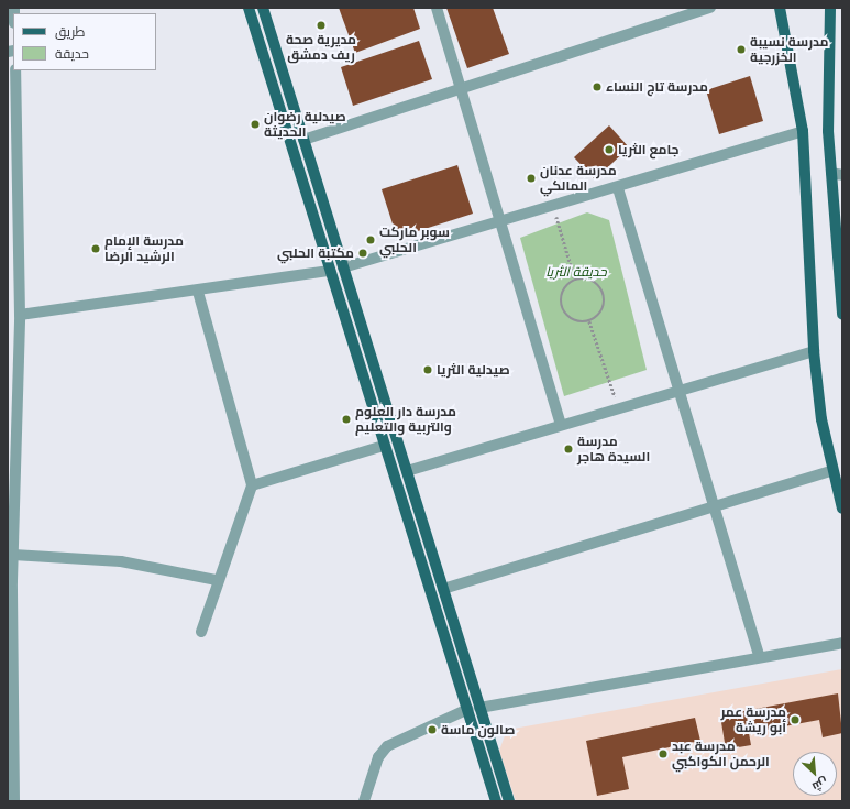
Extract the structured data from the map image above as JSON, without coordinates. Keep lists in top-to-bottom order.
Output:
{
  "parks": ["حديقة الثريا"],
  "places": [
    "مديرية صحة ريف دمشق",
    "مدرسة نسيبة الخزرجية",
    "مدرسة تاج النساء",
    "صيدلية رضوان الحديثة",
    "جامع الثريا",
    "مدرسة عدنان المالكي",
    "سوبر ماركت الحلبي",
    "مدرسة الإمام الرشيد الرضا",
    "مكتبة الحلبي",
    "صيدلية الثريا",
    "مدرسة دار العلوم والتربية والتعليم",
    "مدرسة السيدة هاجر",
    "مدرسة عمر أبو ريشة",
    "صالون ماسة",
    "مدرسة عبد الرحمن الكواكبي"
  ],
  "legend": ["طريق", "حديقة"],
  "north": "bottom right"
}
